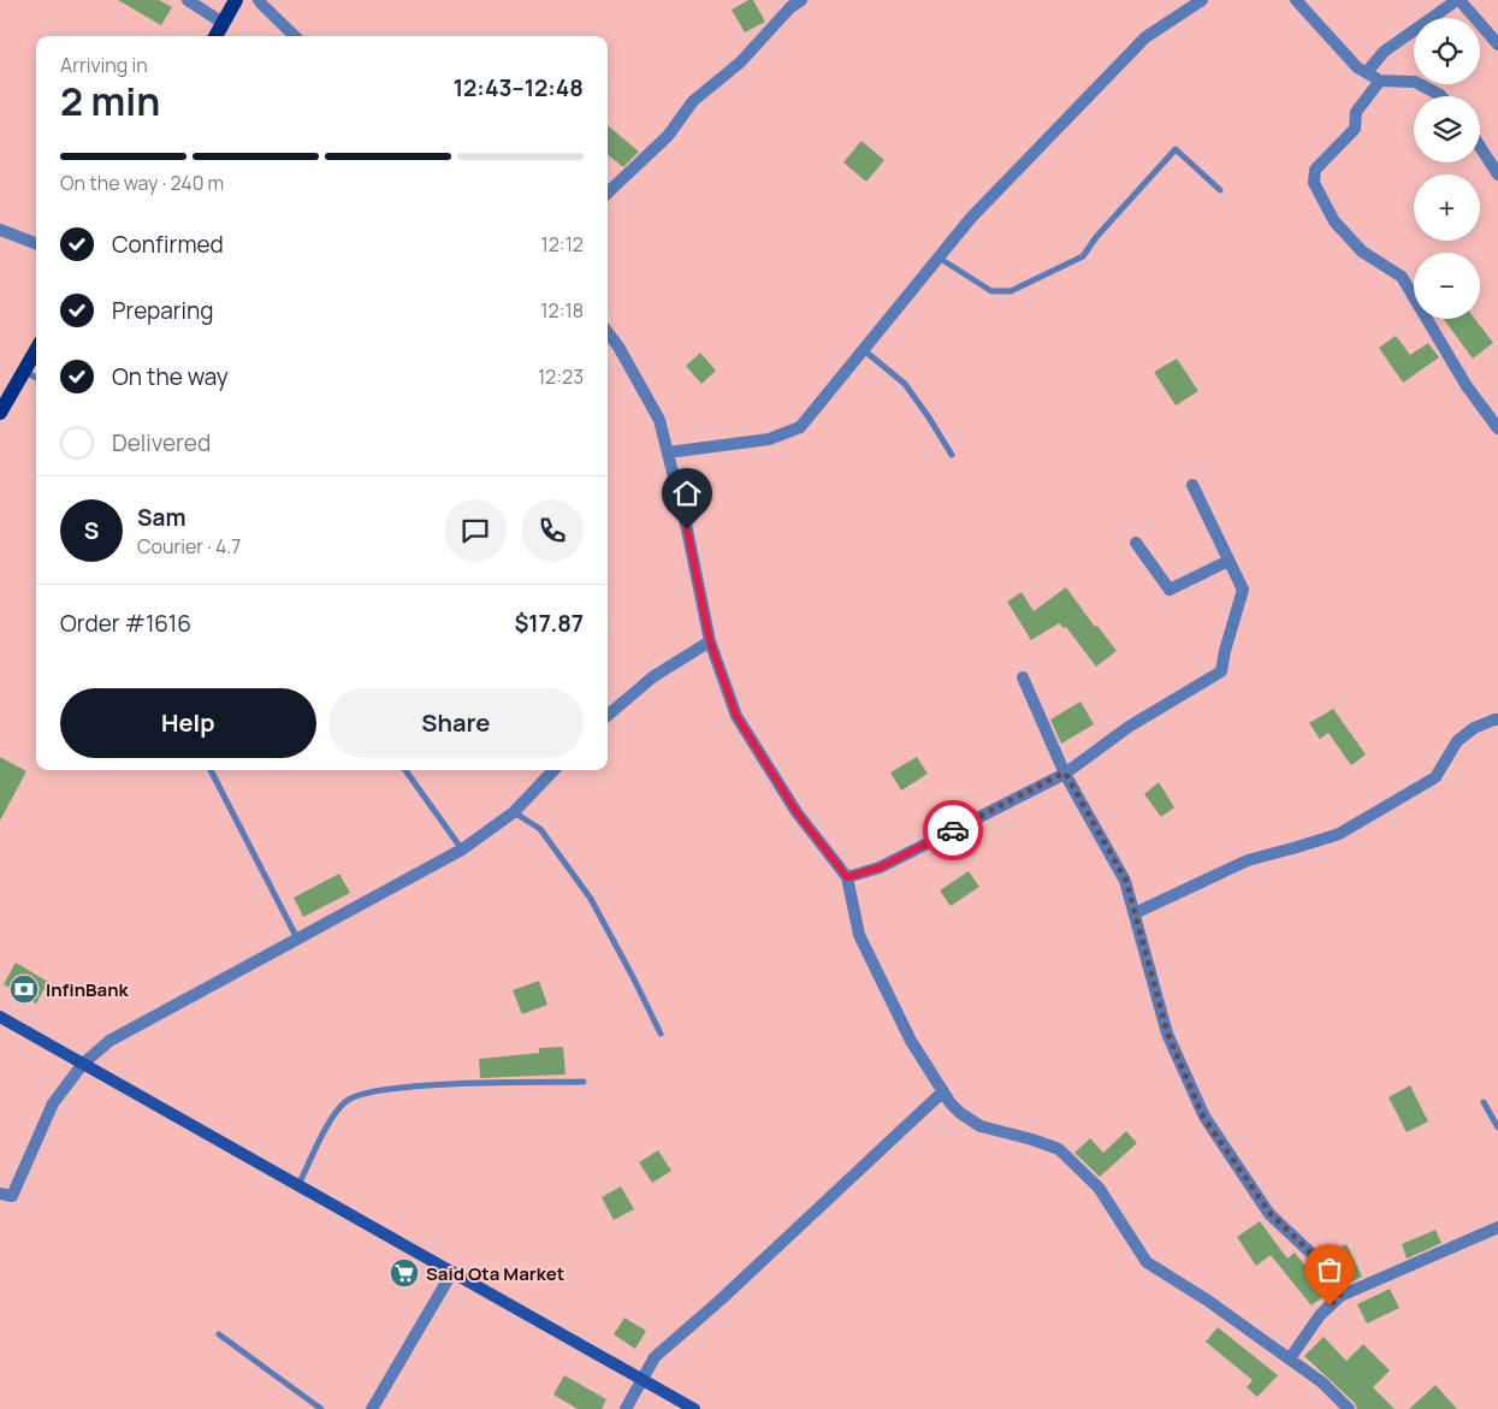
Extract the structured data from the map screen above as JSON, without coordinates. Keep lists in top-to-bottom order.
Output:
{
  "places": {
    "bank": ["InfinBank"],
    "supermarket": ["Said Ota Market"]
  },
  "page": {
    "map_buttons": ["+", "−"],
    "heading": ["2 min", "Arriving in", "12:43–12:48"],
    "panel": [
      "Sam",
      "Courier · 4.7",
      "Order #1616",
      "$17.87"
    ],
    "bar": "On the way · 240 m",
    "list": [
      ["Confirmed", "12:12"],
      ["Preparing", "12:18"],
      ["On the way", "12:23"],
      "Delivered"
    ],
    "round": "S",
    "buttons": ["Help", "Share"]
  }
}
